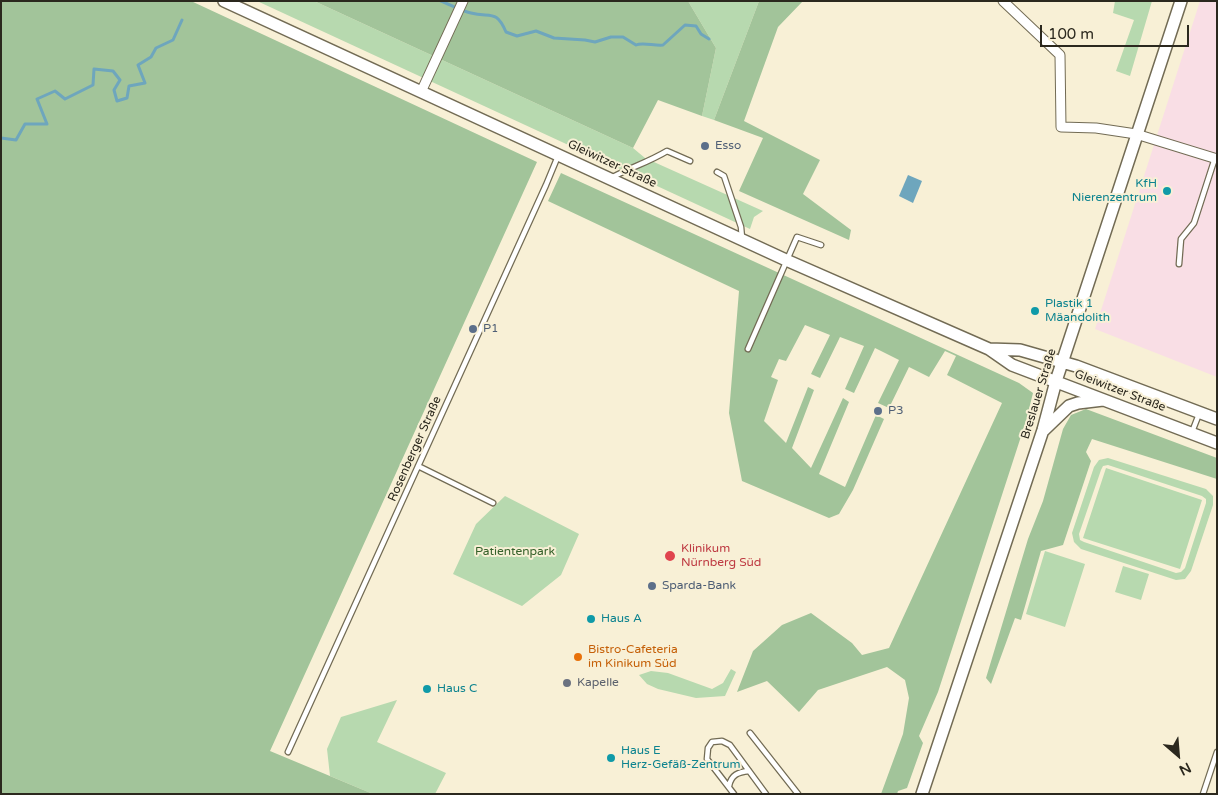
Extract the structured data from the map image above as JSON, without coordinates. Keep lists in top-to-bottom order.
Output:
{
  "streets": {
    "main road": ["Gleiwitzer Straße", "Breslauer Straße"],
    "lane": ["Rosenberger Straße"]
  },
  "crossings": [
    ["Gleiwitzer Straße", "Breslauer Straße"],
    ["Gleiwitzer Straße", "Rosenberger Straße"]
  ],
  "parks": ["Patientenpark"],
  "places": [
    "Esso",
    "KfH Nierenzentrum",
    "Plastik 1 Mäandolith",
    "P1",
    "P3",
    "Klinikum Nürnberg Süd",
    "Sparda-Bank",
    "Haus A",
    "Bistro-Cafeteria im Kinikum Süd",
    "Kapelle",
    "Haus C",
    "Haus E Herz-Gefäß-Zentrum"
  ],
  "scale_bar": "100 m",
  "north": "bottom right"
}
